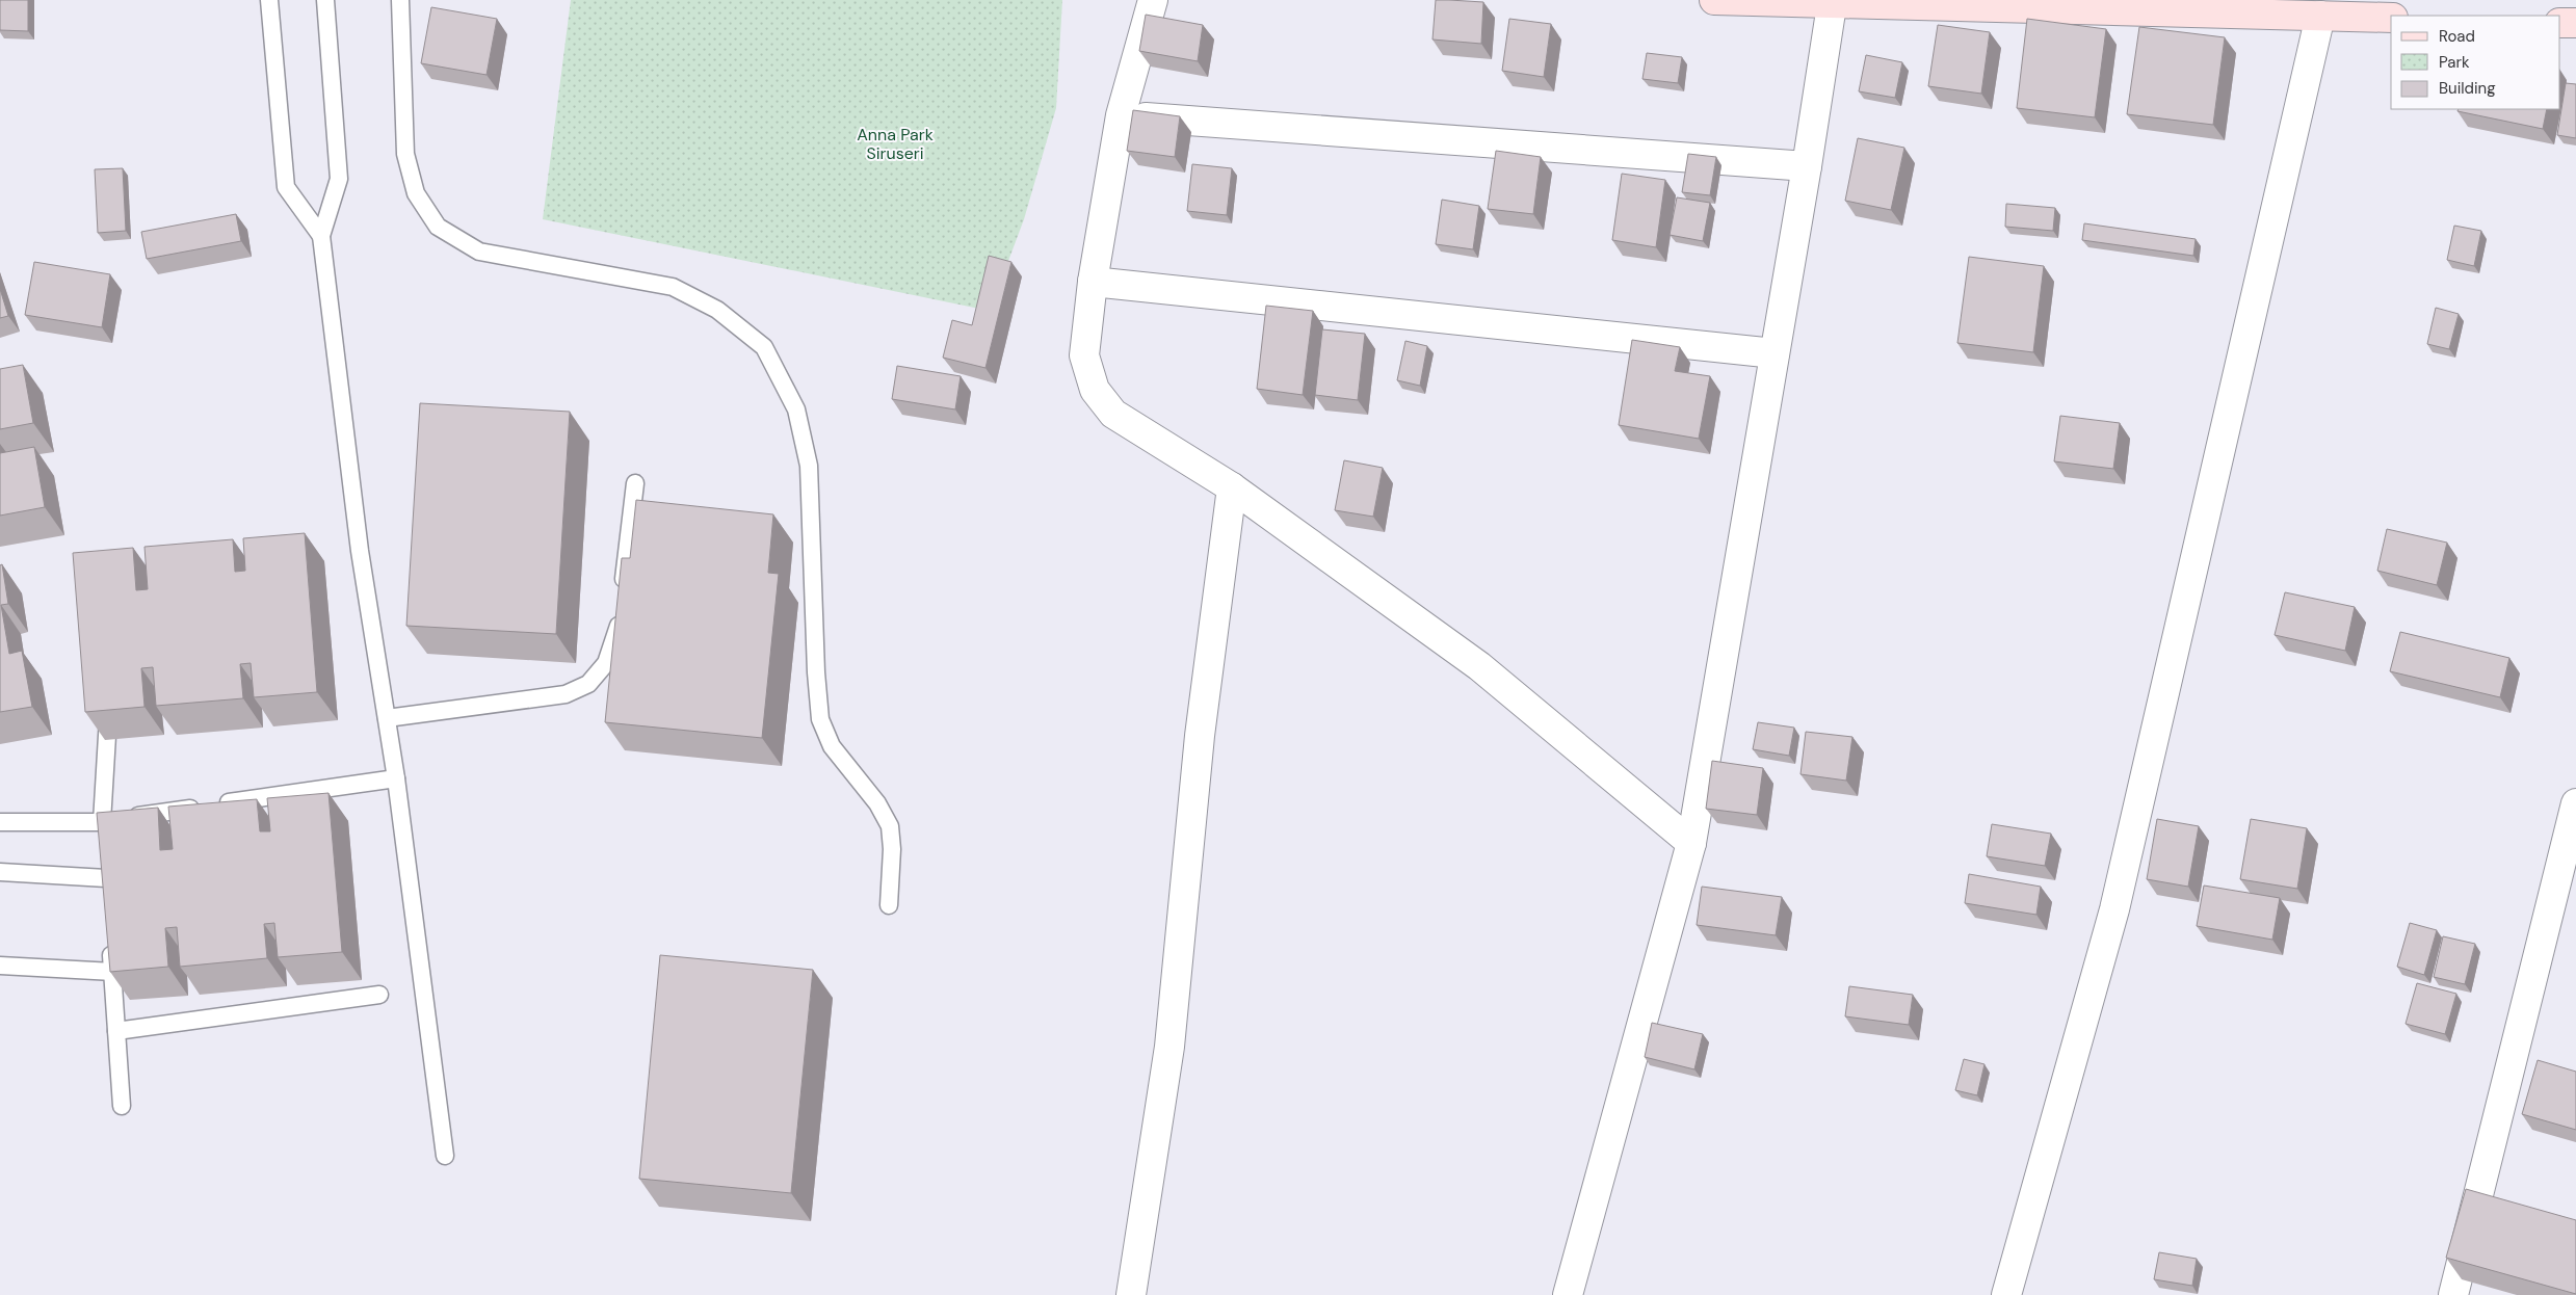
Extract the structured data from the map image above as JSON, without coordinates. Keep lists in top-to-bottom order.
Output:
{
  "parks": ["Anna Park Siruseri"],
  "legend": ["Road", "Park", "Building"]
}
